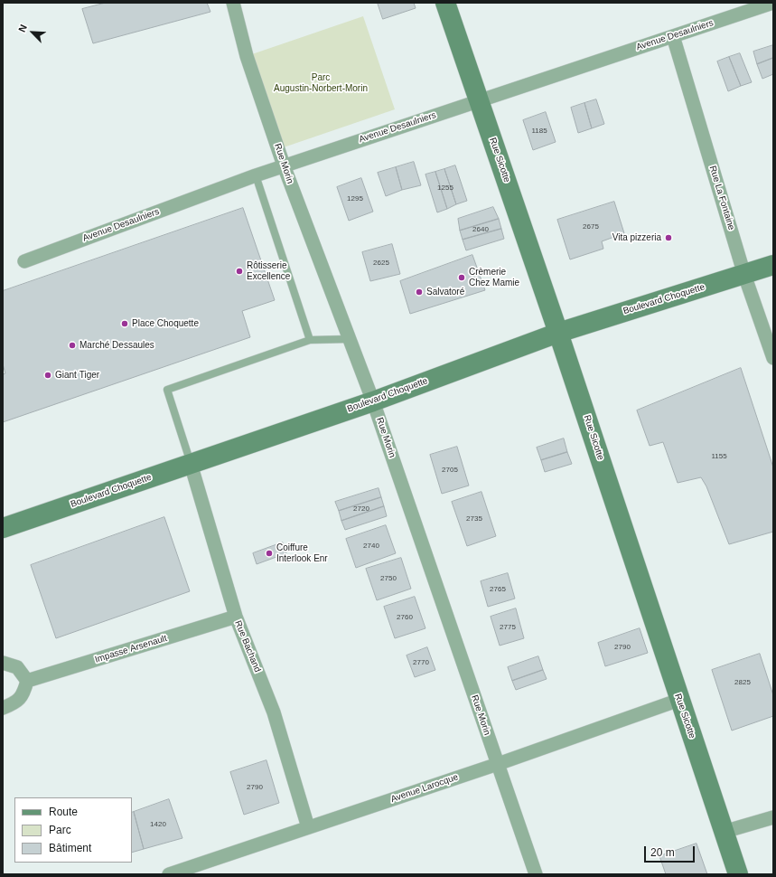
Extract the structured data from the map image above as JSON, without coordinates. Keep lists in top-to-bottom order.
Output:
{
  "streets": {
    "street": [
      "Avenue Desaulniers",
      "Rue Sicotte",
      "Rue Morin",
      "Rue La Fontaine",
      "Boulevard Choquette",
      "Rue Bachand",
      "Impasse Arsenault",
      "Avenue Larocque"
    ]
  },
  "crossings": [
    ["Avenue Desaulniers", "Rue Sicotte"],
    ["Avenue Desaulniers", "Rue Morin"],
    ["Avenue Desaulniers", "Rue La Fontaine"],
    ["Rue Sicotte", "Boulevard Choquette"],
    ["Rue Sicotte", "Avenue Larocque"],
    ["Rue Morin", "Boulevard Choquette"],
    ["Rue Morin", "Avenue Larocque"],
    ["Rue La Fontaine", "Boulevard Choquette"],
    ["Boulevard Choquette", "Rue Bachand"],
    ["Rue Bachand", "Impasse Arsenault"],
    ["Rue Bachand", "Avenue Larocque"]
  ],
  "parks": ["Parc Augustin-Norbert-Morin"],
  "places": [
    "Vita pizzeria",
    "Rôtisserie Excellence",
    "Crèmerie Chez Mamie",
    "Salvatoré",
    "Place Choquette",
    "Marché Dessaules",
    "Giant Tiger",
    "Coiffure Interlook Enr"
  ],
  "house_numbers": [
    "1185",
    "1255",
    "1295",
    "2675",
    "2640",
    "2625",
    "1155",
    "2705",
    "2720",
    "2735",
    "2740",
    "2750",
    "2765",
    "2760",
    "2775",
    "2790",
    "2770",
    "2825",
    "2790",
    "1420"
  ],
  "legend": ["Route", "Parc", "Bâtiment"],
  "scale_bar": "20 m",
  "north": "top left"
}
